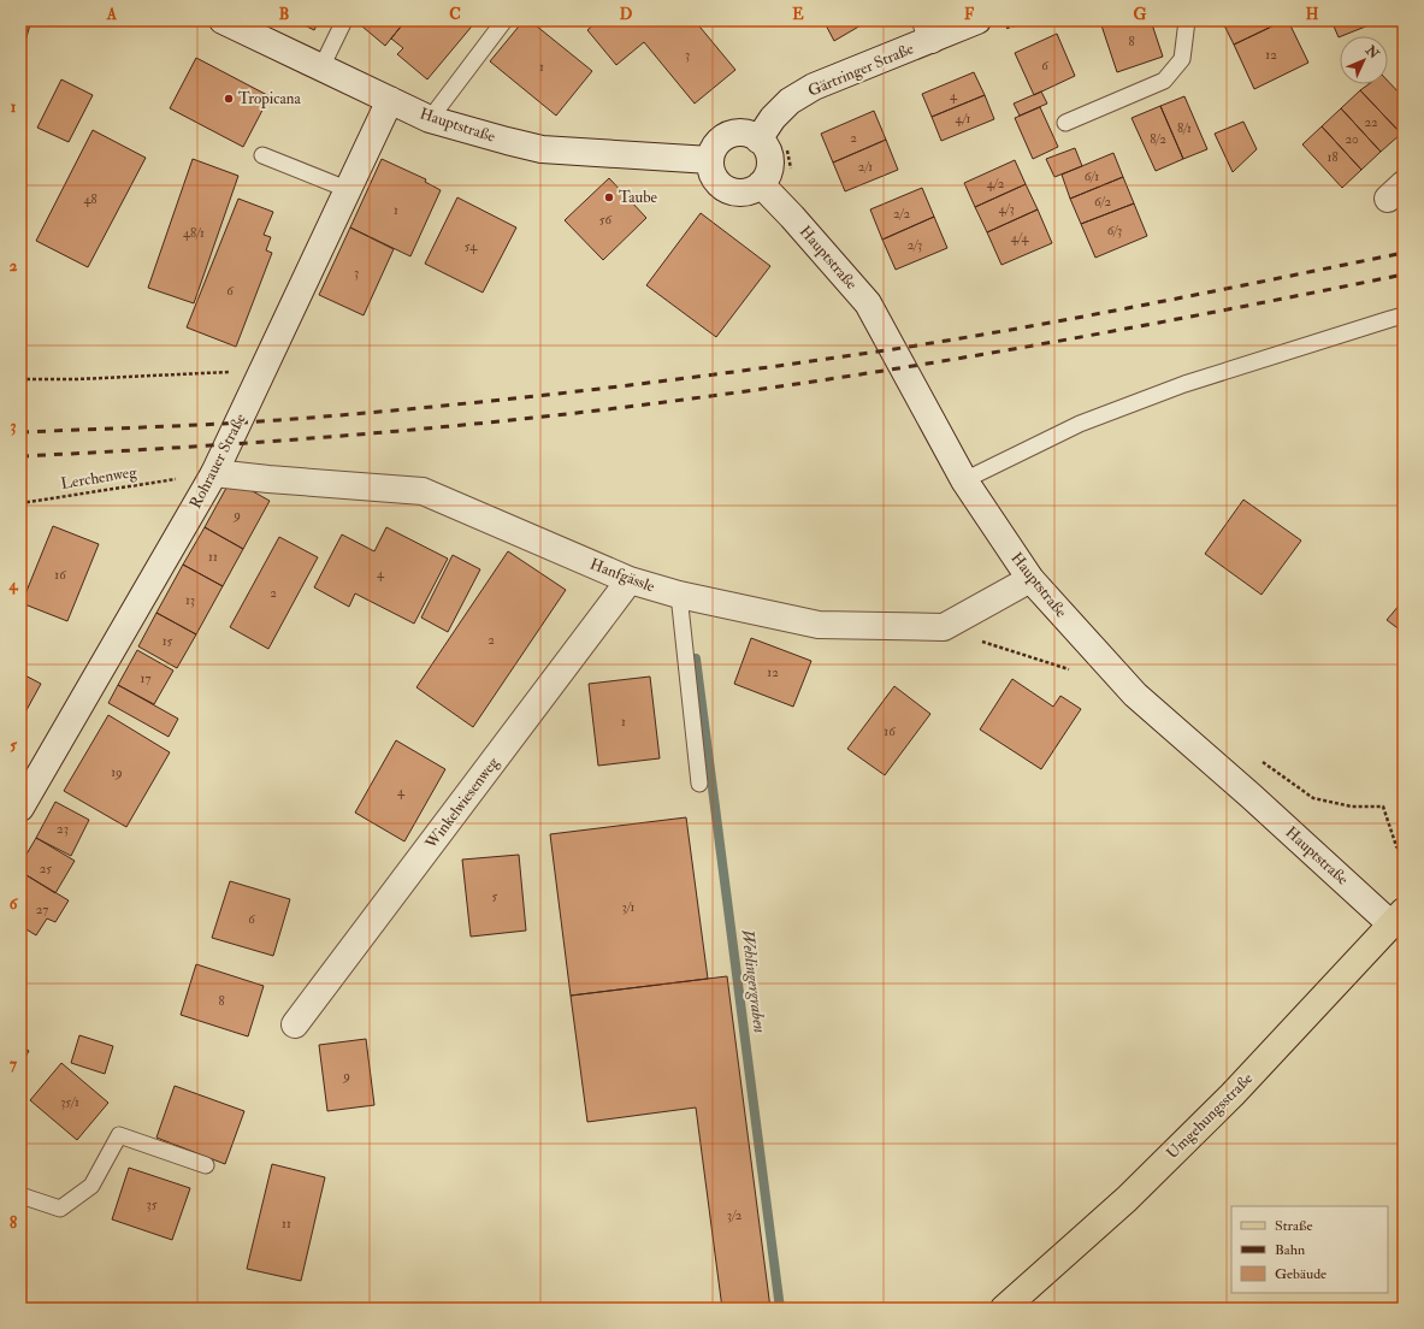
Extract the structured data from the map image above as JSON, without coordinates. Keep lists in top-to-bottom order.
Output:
{
  "streets": {
    "main road": ["Umgehungsstraße"],
    "street": [
      "Gärtringer Straße",
      "Hauptstraße",
      "Rohrauer Straße",
      "Hanfgässle",
      "Winkelwiesenweg"
    ],
    "path": ["Lerchenweg"]
  },
  "crossings": [
    ["Gärtringer Straße", "Hauptstraße"],
    ["Hauptstraße", "Rohrauer Straße"],
    ["Hauptstraße", "Umgehungsstraße"],
    ["Rohrauer Straße", "Hanfgässle"],
    ["Hanfgässle", "Winkelwiesenweg"]
  ],
  "water": ["Wehlingergraben"],
  "places": ["Tropicana", "Taube"],
  "house_numbers": [
    "8",
    "3",
    "12",
    "6",
    "1",
    "4",
    "4/1",
    "22",
    "8/1",
    "2",
    "8/2",
    "20",
    "18",
    "2/1",
    "6/1",
    "4/2",
    "48",
    "6/2",
    "4/3",
    "1",
    "2/2",
    "56",
    "6/3",
    "48/1",
    "4/4",
    "2/3",
    "54",
    "3",
    "6",
    "9",
    "11",
    "4",
    "16",
    "2",
    "13",
    "2",
    "15",
    "12",
    "17",
    "1",
    "16",
    "19",
    "4",
    "23",
    "25",
    "5",
    "3/1",
    "27",
    "6",
    "8",
    "9",
    "35/1",
    "35",
    "3/2",
    "11"
  ],
  "legend": ["Straße", "Bahn", "Gebäude"],
  "north": "top right",
  "grid": {
    "columns": [
      "A",
      "B",
      "C",
      "D",
      "E",
      "F",
      "G",
      "H"
    ],
    "rows": [
      "1",
      "2",
      "3",
      "4",
      "5",
      "6",
      "7",
      "8"
    ]
  }
}
